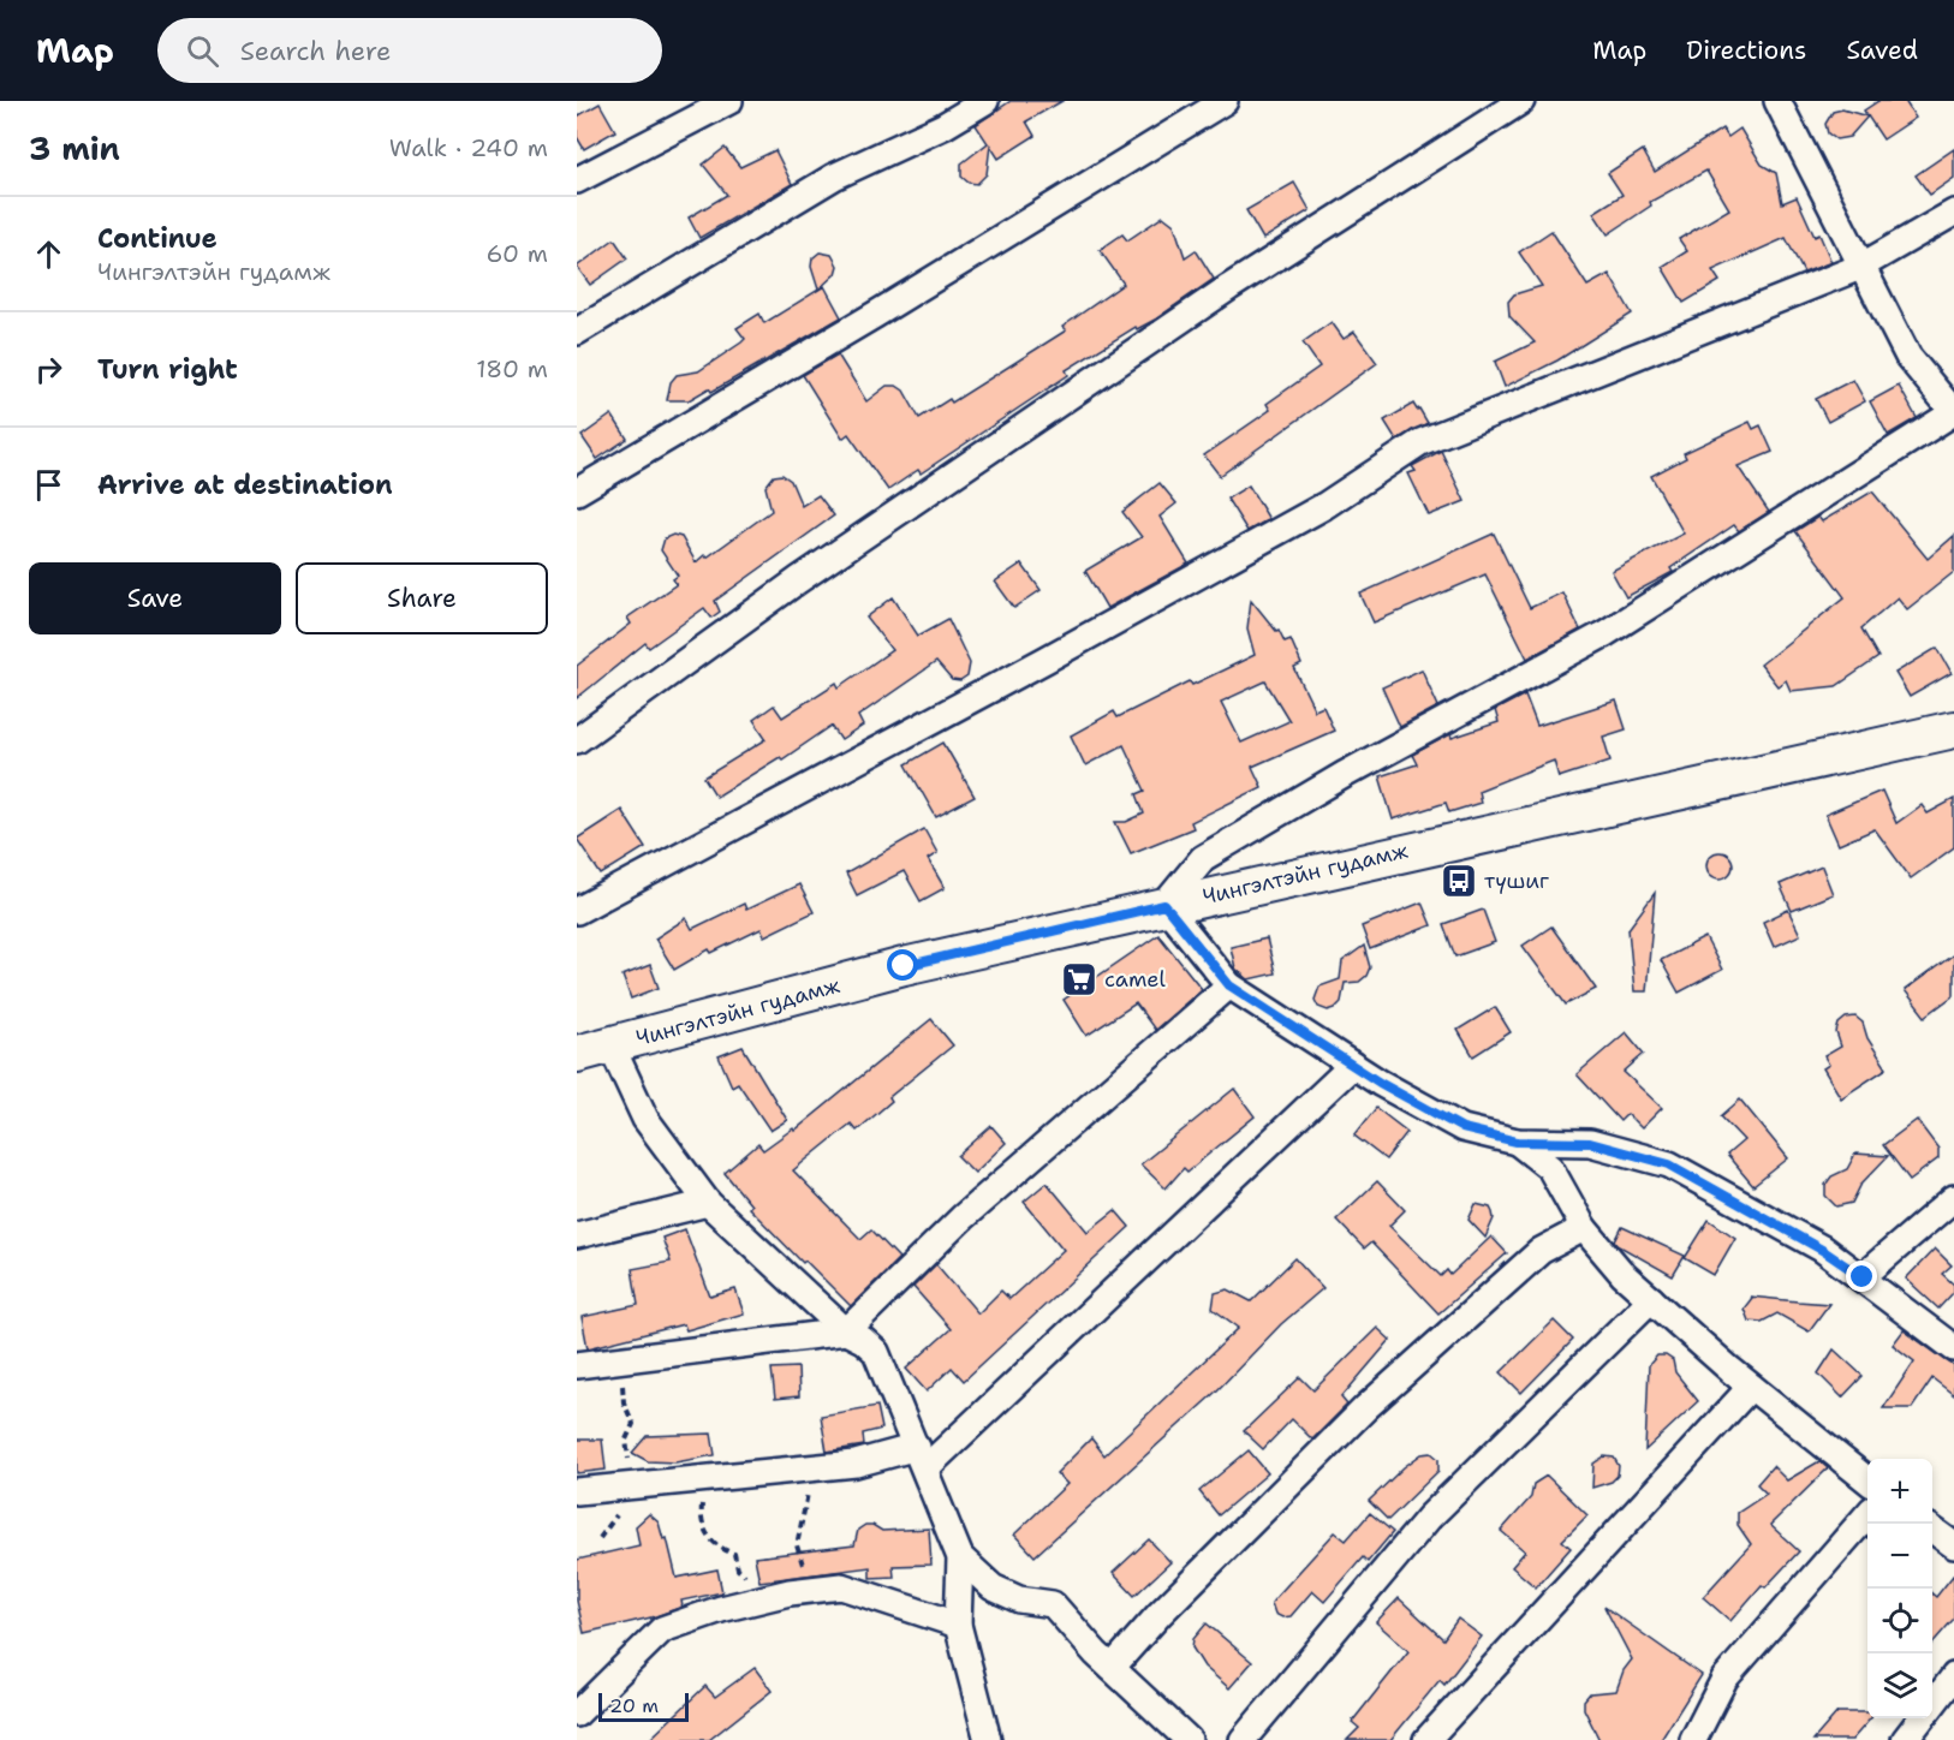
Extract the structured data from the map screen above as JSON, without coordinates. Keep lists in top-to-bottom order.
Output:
{
  "streets": {
    "main road": ["Чингэлтэйн гудамж"]
  },
  "places": {
    "bus stop": ["түшиг"],
    "supermarket": ["camel"]
  },
  "scale_bar": "20 m",
  "page": {
    "header": "Map",
    "search": "Search here",
    "nav": ["Map", "Directions", "Saved"],
    "heading": ["3 min", "Walk · 240 m"],
    "list": [
      ["Continue", "Чингэлтэйн гудамж", "60 m"],
      ["Turn right", "180 m"],
      "Arrive at destination"
    ],
    "buttons": ["Save", "Share"],
    "map_buttons": ["+", "−"],
    "scale": "20 m"
  }
}
